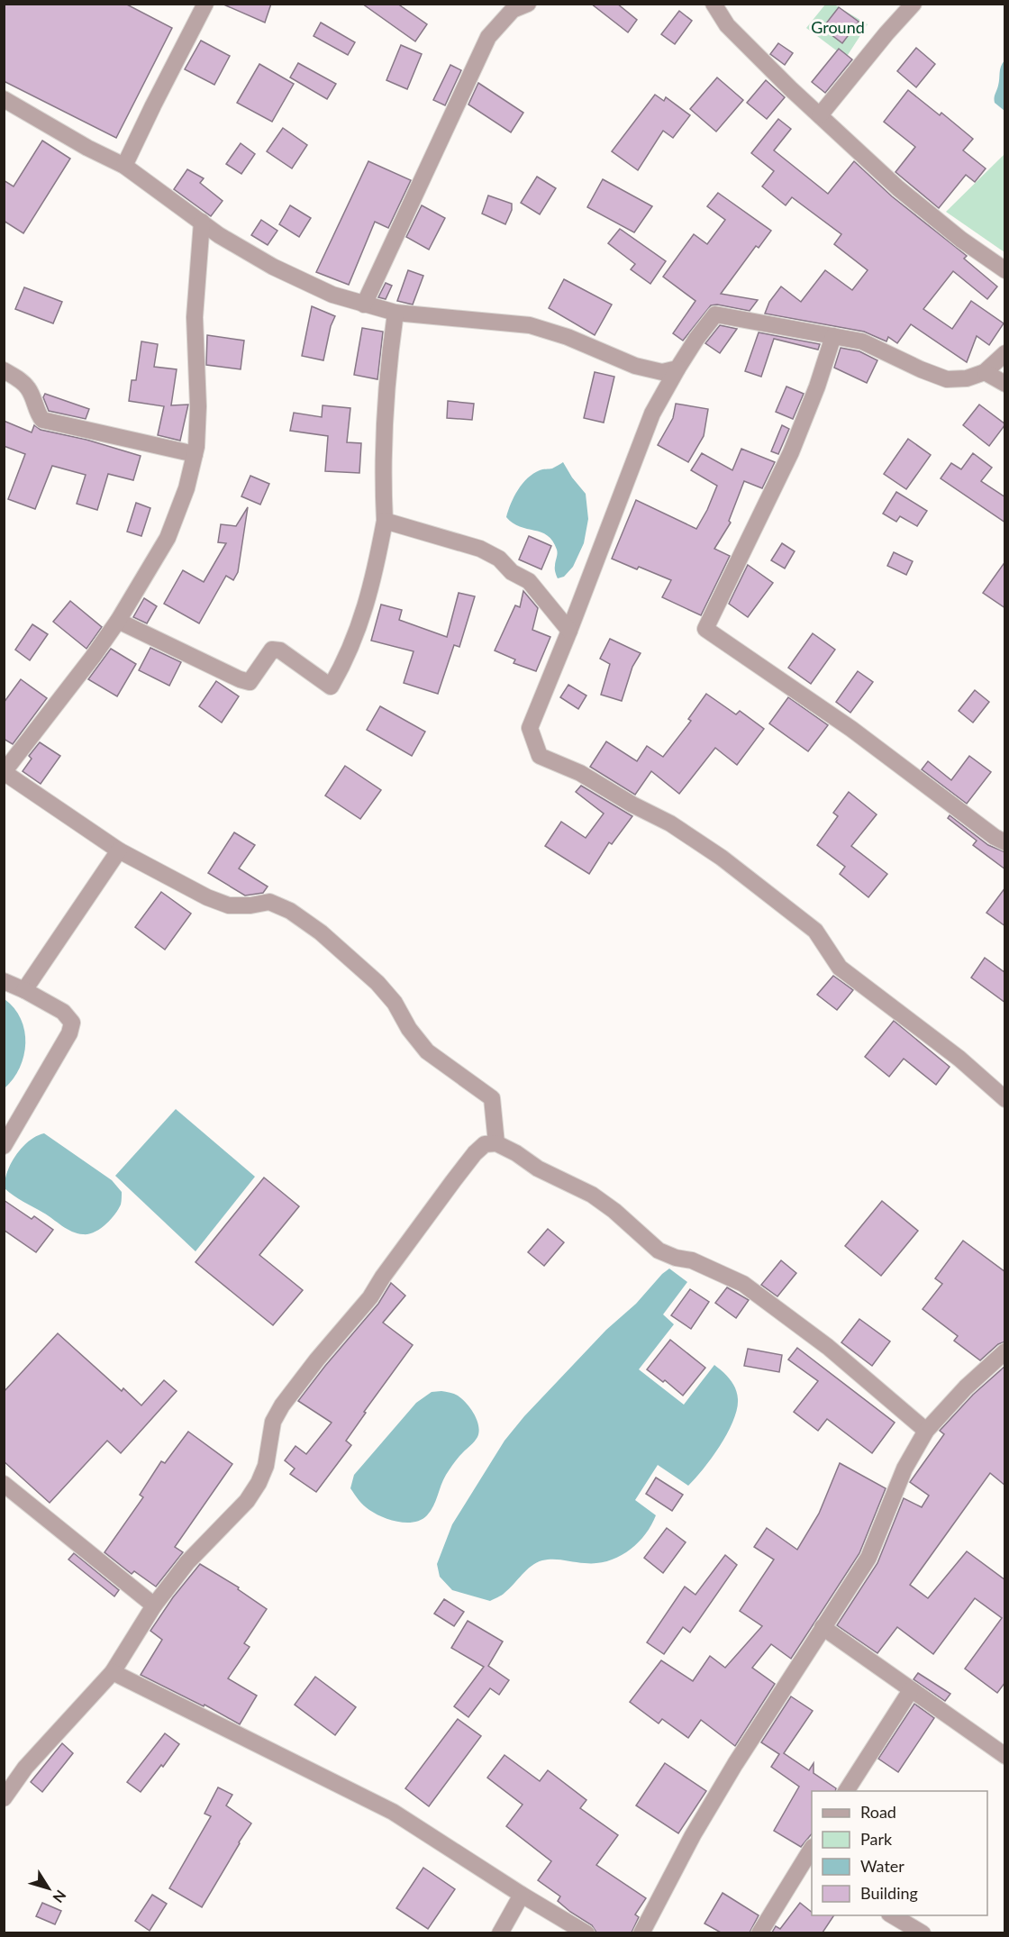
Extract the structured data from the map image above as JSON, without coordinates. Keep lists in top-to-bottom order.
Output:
{
  "parks": ["Ground"],
  "legend": [
    "Road",
    "Park",
    "Water",
    "Building"
  ],
  "north": "bottom right"
}
